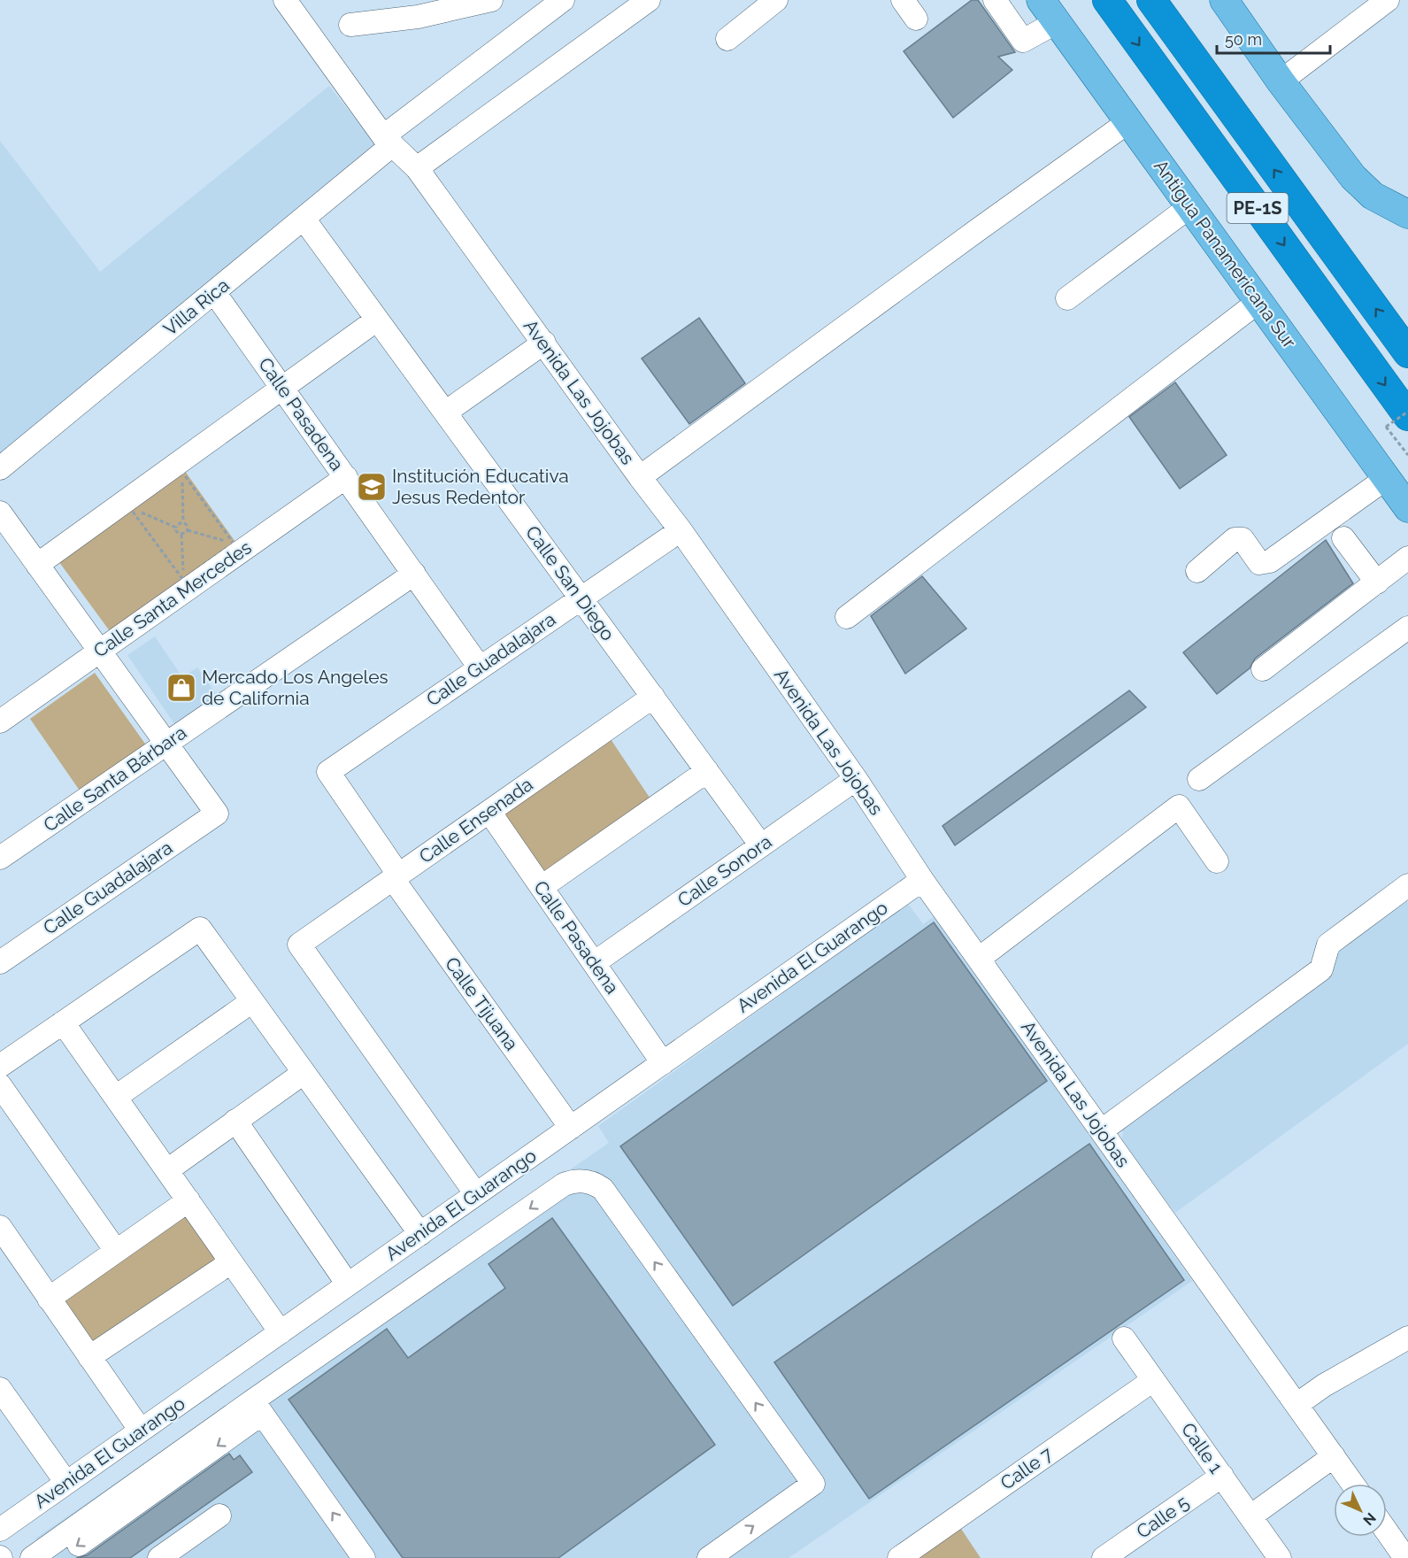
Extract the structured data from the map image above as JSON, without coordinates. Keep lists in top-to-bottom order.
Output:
{
  "streets": {
    "highway": ["PE-1S"],
    "main road": ["Antigua Panamericana Sur"],
    "street": [
      "Villa Rica",
      "Avenida Las Jojobas",
      "Calle Pasadena",
      "Calle San Diego",
      "Calle Santa Mercedes",
      "Calle Guadalajara",
      "Calle Santa Bárbara",
      "Calle Ensenada",
      "Calle Sonora",
      "Avenida El Guarango",
      "Calle Tijuana",
      "Calle 1",
      "Calle 7",
      "Calle 5"
    ]
  },
  "crossings": [
    ["Villa Rica", "Avenida Las Jojobas"],
    ["Villa Rica", "Calle Pasadena"],
    ["Villa Rica", "Calle San Diego"],
    ["Avenida Las Jojobas", "Calle Guadalajara"],
    ["Avenida Las Jojobas", "Calle Sonora"],
    ["Avenida Las Jojobas", "Avenida El Guarango"],
    ["Calle Pasadena", "Calle Santa Mercedes"],
    ["Calle Pasadena", "Calle Guadalajara"],
    ["Calle Pasadena", "Calle Santa Bárbara"],
    ["Calle Pasadena", "Calle Ensenada"],
    ["Calle Pasadena", "Calle Sonora"],
    ["Calle Pasadena", "Avenida El Guarango"],
    ["Calle San Diego", "Calle Guadalajara"],
    ["Calle San Diego", "Calle Ensenada"],
    ["Calle San Diego", "Calle Sonora"],
    ["Calle Guadalajara", "Calle Santa Bárbara"],
    ["Calle Guadalajara", "Calle Tijuana"],
    ["Calle Ensenada", "Avenida El Guarango"],
    ["Calle Ensenada", "Calle Tijuana"],
    ["Avenida El Guarango", "Calle Tijuana"],
    ["Calle 1", "Calle 7"],
    ["Calle 1", "Calle 5"]
  ],
  "places": {
    "school or university": ["Institución Educativa Jesus Redentor"],
    "shop": ["Mercado Los Angeles de California"]
  },
  "scale_bar": "50 m",
  "north": "bottom right"
}
